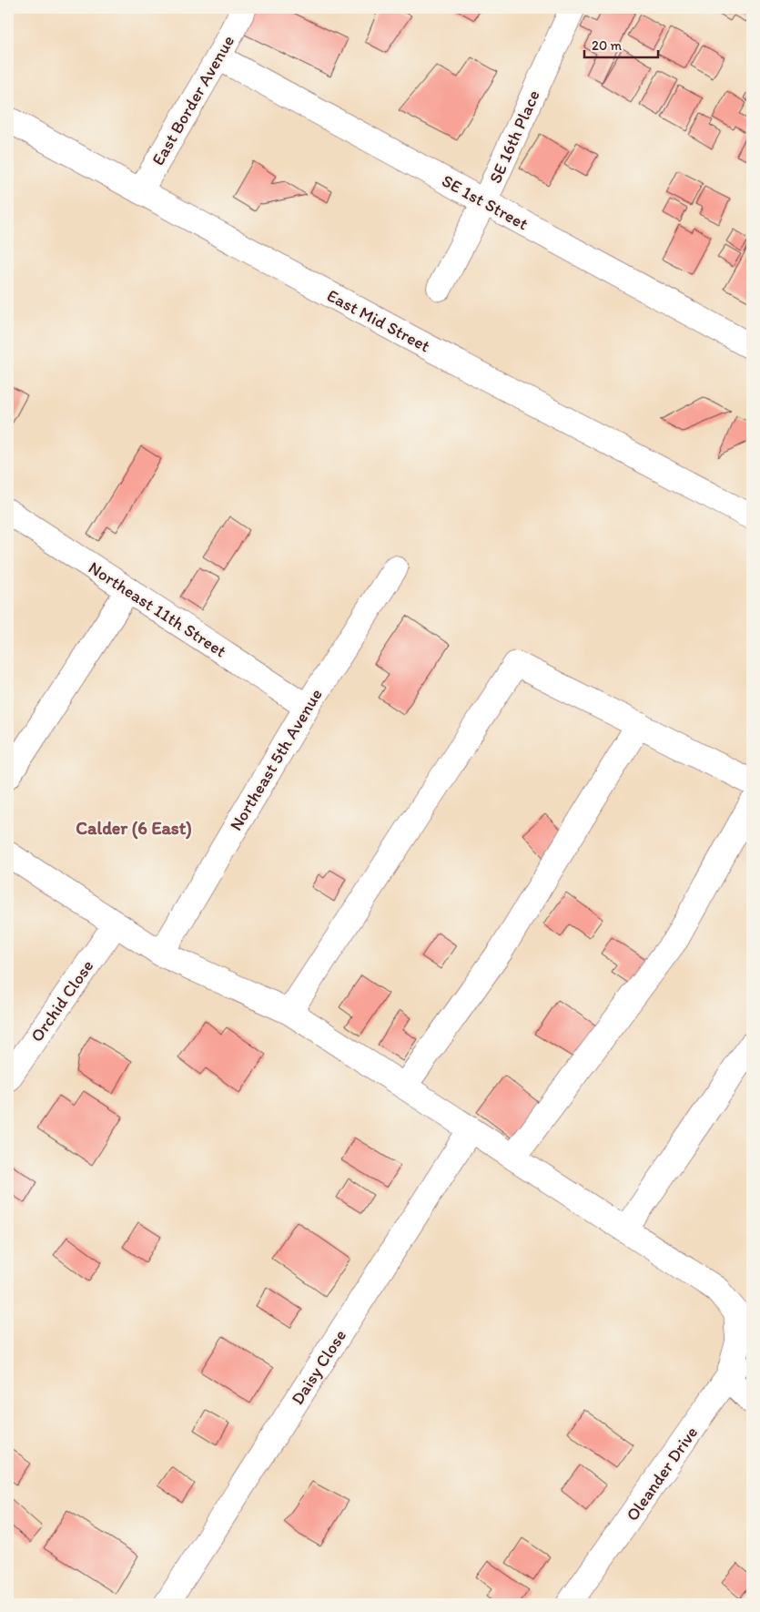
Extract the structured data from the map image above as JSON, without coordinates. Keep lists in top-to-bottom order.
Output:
{
  "streets": {
    "street": [
      "East Border Avenue",
      "SE 16th Place",
      "SE 1st Street",
      "East Mid Street",
      "Northeast 11th Street",
      "Northeast 5th Avenue",
      "Orchid Close",
      "Daisy Close",
      "Oleander Drive"
    ]
  },
  "crossings": [
    ["East Border Avenue", "SE 1st Street"],
    ["East Border Avenue", "East Mid Street"],
    ["SE 16th Place", "SE 1st Street"],
    ["Northeast 11th Street", "Northeast 5th Avenue"]
  ],
  "districts": ["Calder (6 East)"],
  "scale_bar": "20 m"
}
